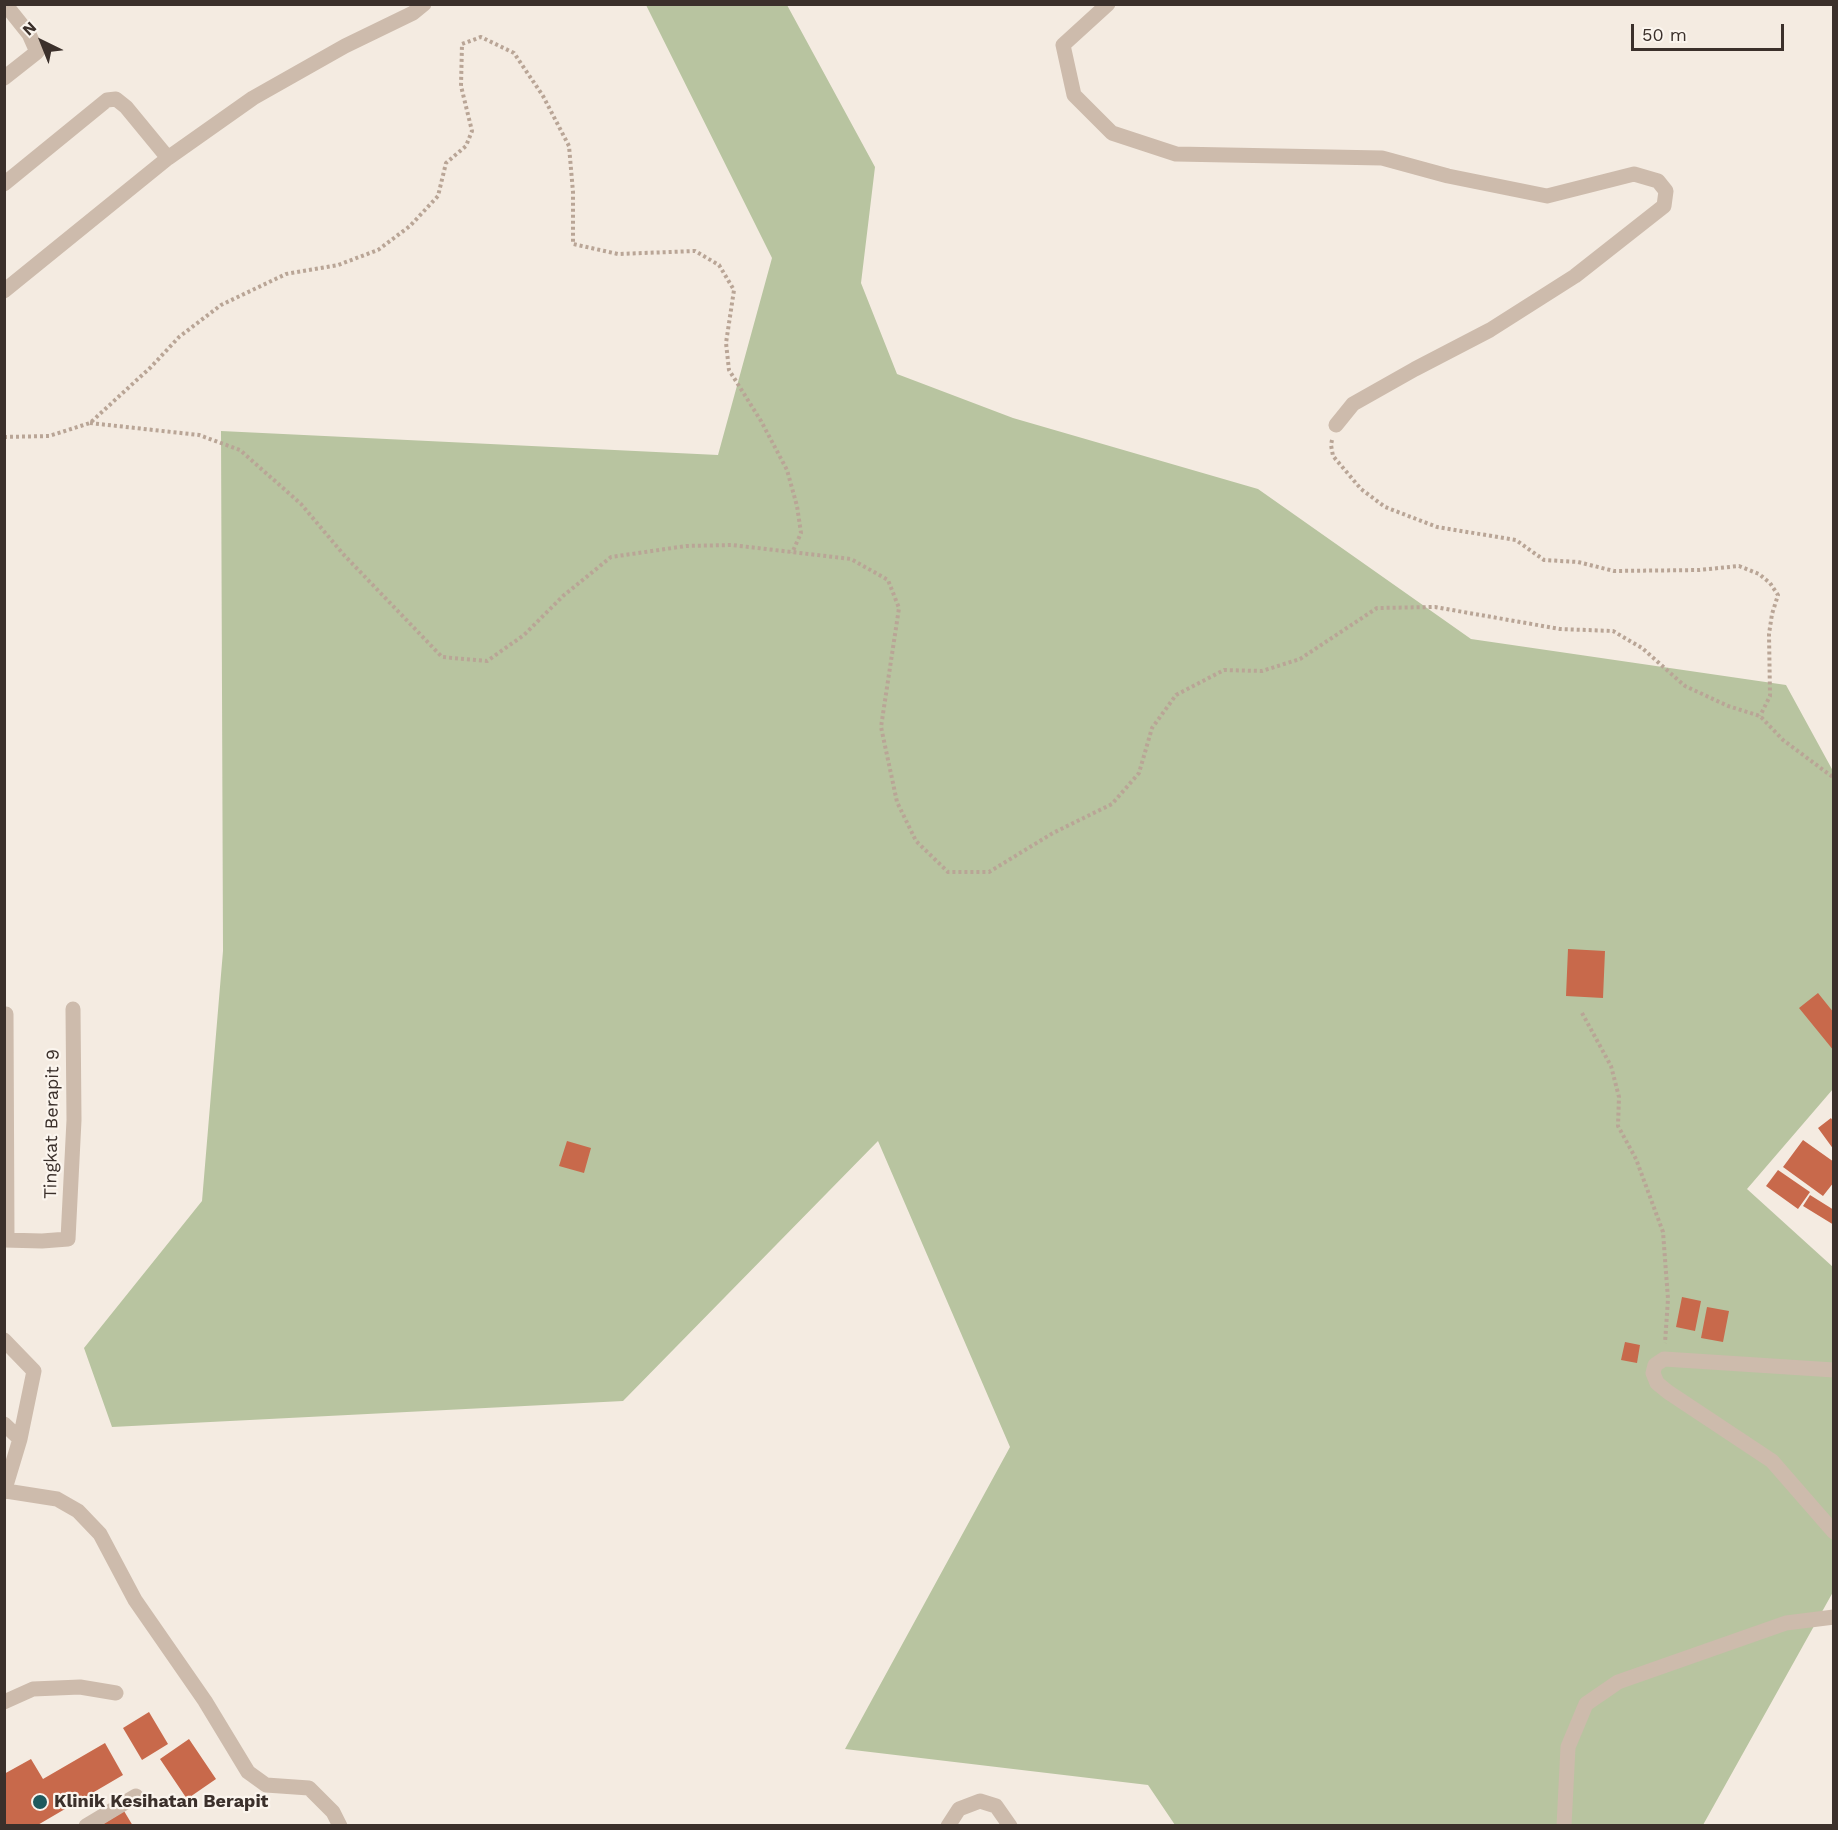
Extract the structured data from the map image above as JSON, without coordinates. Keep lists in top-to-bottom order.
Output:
{
  "streets": {
    "street": ["Tingkat Berapit 9"]
  },
  "places": ["Klinik Kesihatan Berapit"],
  "scale_bar": "50 m",
  "north": "top left"
}
